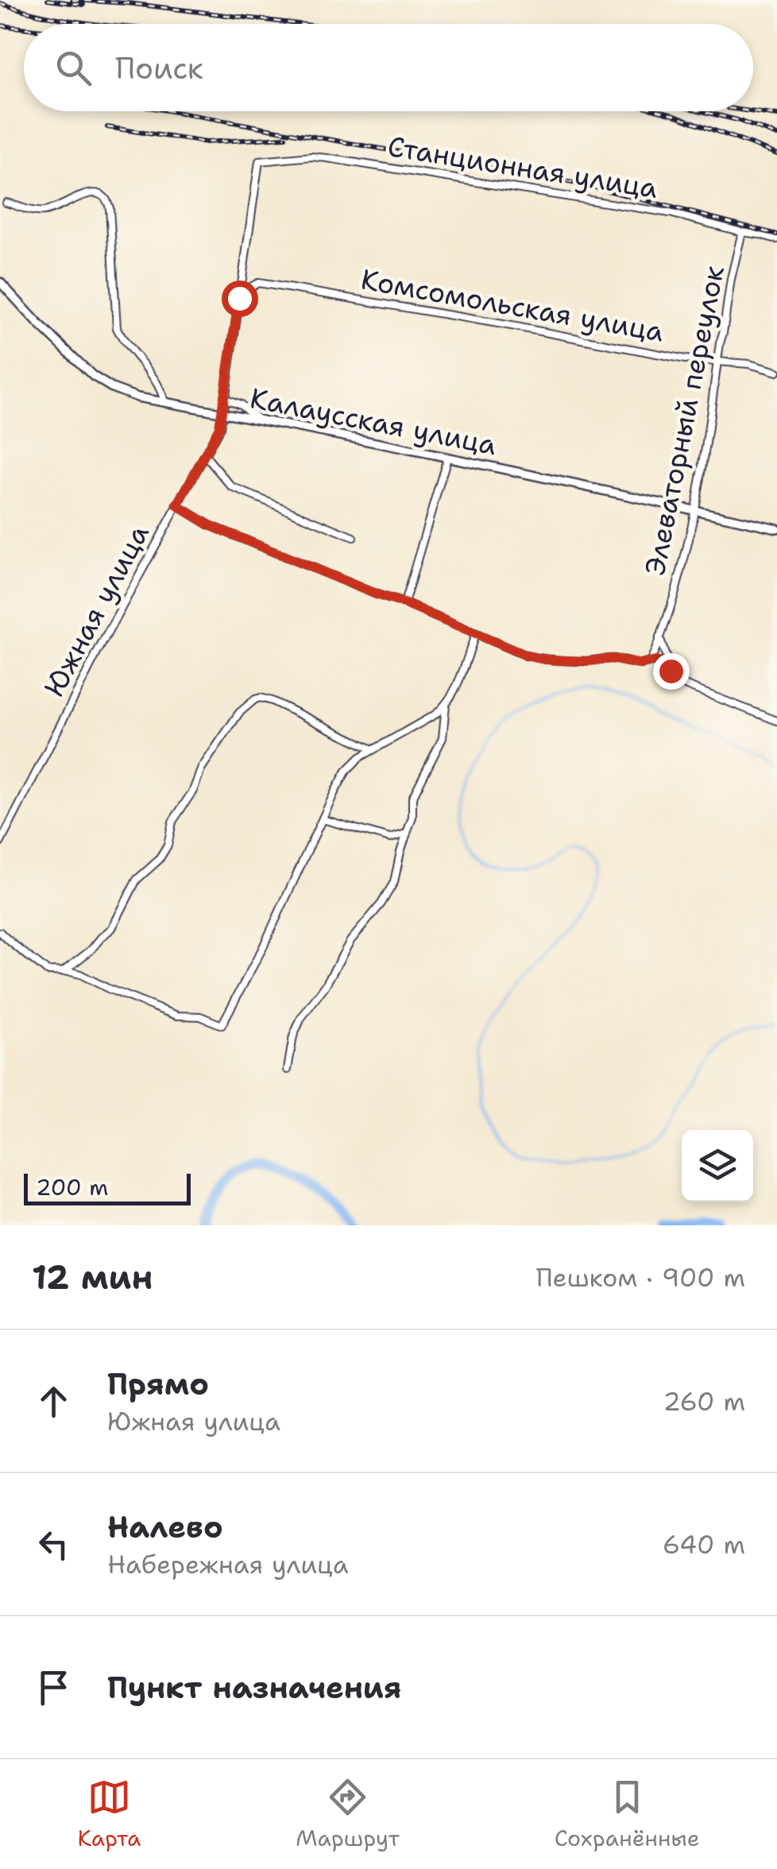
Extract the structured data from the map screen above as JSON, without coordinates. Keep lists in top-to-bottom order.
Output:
{
  "streets": {
    "street": [
      "Станционная улица",
      "Комсомольская улица",
      "Элеваторный переулок",
      "Калаусская улица",
      "Южная улица"
    ]
  },
  "crossings": [
    ["Станционная улица", "Элеваторный переулок"],
    ["Станционная улица", "Южная улица"],
    ["Комсомольская улица", "Элеваторный переулок"],
    ["Комсомольская улица", "Южная улица"],
    ["Элеваторный переулок", "Калаусская улица"],
    ["Калаусская улица", "Южная улица"]
  ],
  "scale_bar": "200 m",
  "page": {
    "search": "Поиск",
    "scale": "200 m",
    "heading": ["12 мин", "Пешком · 900 m"],
    "list": [
      ["Прямо", "Южная улица", "260 m"],
      ["Налево", "Набережная улица", "640 m"],
      "Пункт назначения"
    ],
    "nav": ["Карта", "Маршрут", "Сохранённые"]
  }
}
